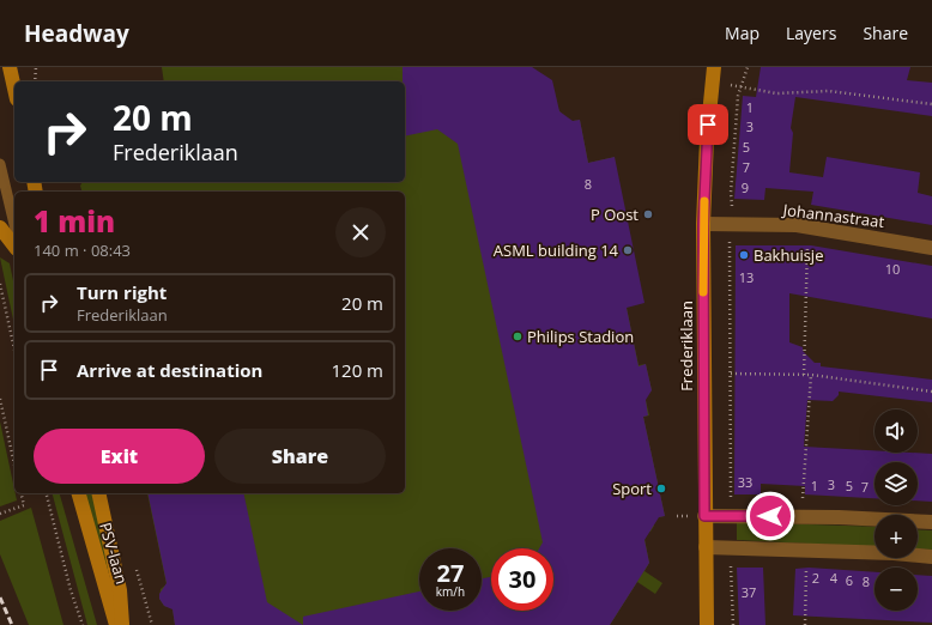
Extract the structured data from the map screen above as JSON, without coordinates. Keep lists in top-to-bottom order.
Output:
{
  "streets": {
    "street": ["Johannastraat", "Frederiklaan", "PSV-laan"]
  },
  "crossings": [
    ["Johannastraat", "Frederiklaan"]
  ],
  "places": [
    "P Oost",
    "ASML building 14",
    "Bakhuisje",
    "Philips Stadion",
    "Sport"
  ],
  "house_numbers": [
    "1",
    "3",
    "5",
    "7",
    "8",
    "9",
    "10",
    "13",
    "33",
    "3",
    "1",
    "5",
    "7",
    "2",
    "4",
    "6",
    "8",
    "37"
  ],
  "page": {
    "header": "Headway",
    "nav": ["Map", "Layers", "Share"],
    "turn": ["20 m", "Frederiklaan"],
    "heading": ["1 min", "140 m · 08:43"],
    "list": [
      {
        "name": "Turn right",
        "note": "Frederiklaan",
        "value": "20 m"
      },
      {
        "name": "Arrive at destination",
        "value": "120 m"
      }
    ],
    "map_buttons": ["+", "−"],
    "buttons": ["Exit", "Share"],
    "speed": "27 km/h",
    "limit": "30"
  }
}
